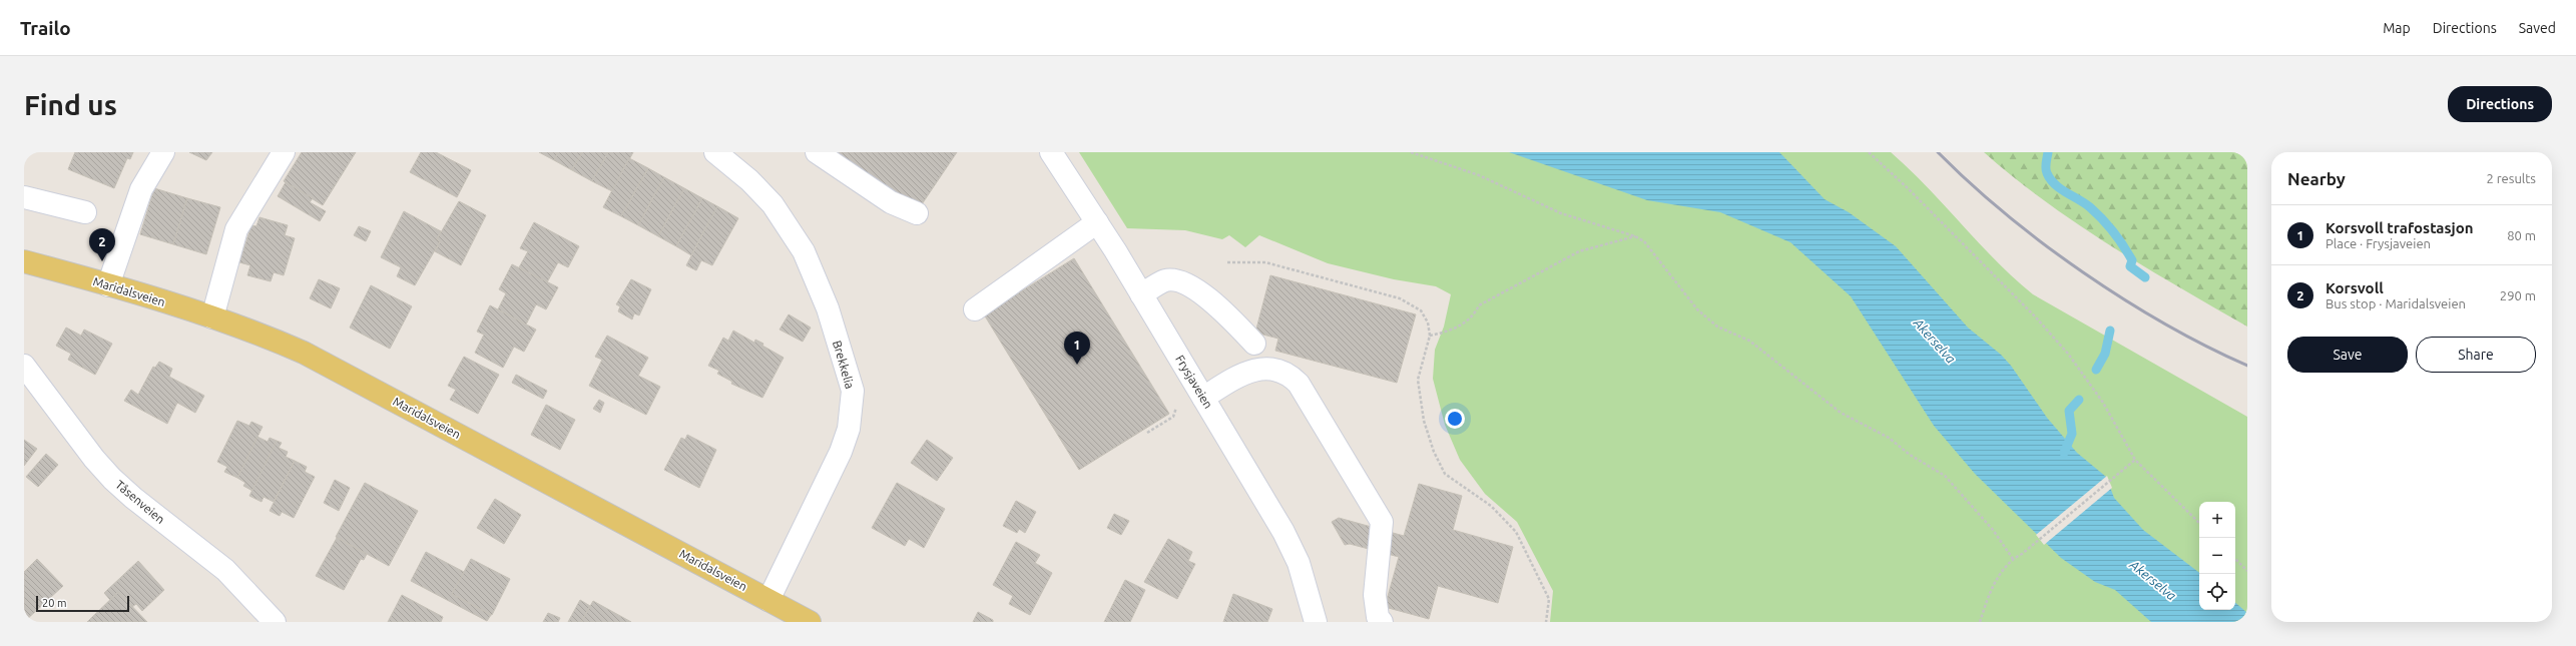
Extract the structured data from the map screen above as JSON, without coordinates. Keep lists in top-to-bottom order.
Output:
{
  "streets": {
    "main road": ["Maridalsveien"],
    "street": ["Brekkelia", "Frysjaveien", "Tåsenveien"]
  },
  "crossings": [
    ["Maridalsveien", "Brekkelia"]
  ],
  "water": ["Akerselva"],
  "scale_bar": "20 m",
  "page": {
    "header": "Trailo",
    "nav": ["Map", "Directions", "Saved"],
    "buttons": [
      "Directions",
      ["Save", "Share"]
    ],
    "title": "Find us",
    "heading": ["Nearby", "2 results"],
    "list": [
      {
        "mark": "1",
        "name": "Korsvoll trafostasjon",
        "note": "Place · Frysjaveien",
        "value": "80 m"
      },
      {
        "mark": "2",
        "name": "Korsvoll",
        "note": "Bus stop · Maridalsveien",
        "value": "290 m"
      }
    ],
    "pins": ["2", "1"],
    "map_buttons": ["+", "−"],
    "scale": "20 m"
  }
}
